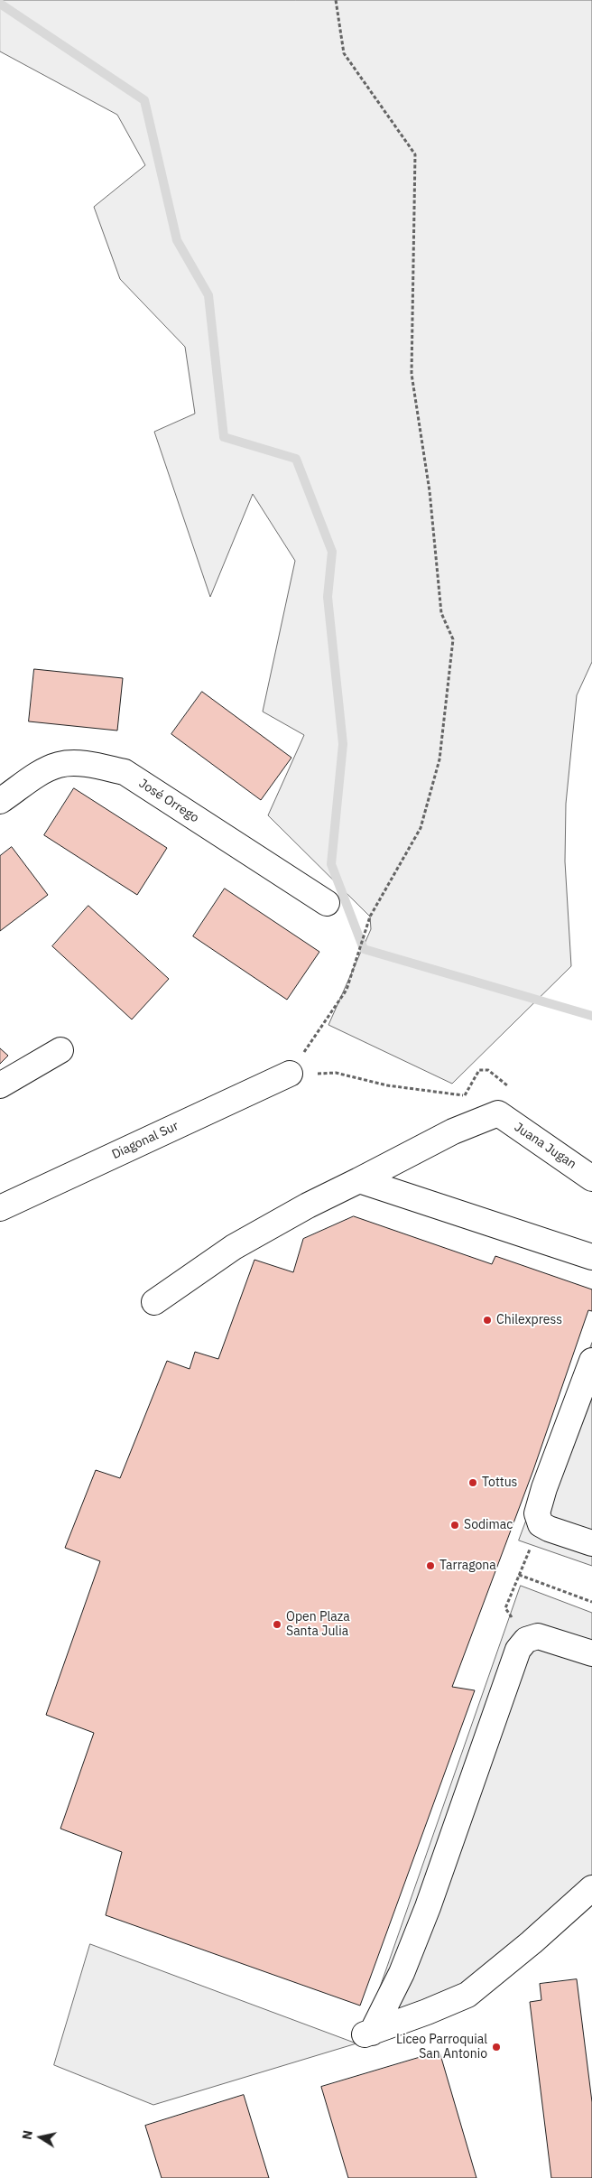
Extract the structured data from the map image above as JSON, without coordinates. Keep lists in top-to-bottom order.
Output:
{
  "streets": {
    "street": ["José Orrego", "Diagonal Sur", "Juana Jugan"]
  },
  "places": [
    "Chilexpress",
    "Tottus",
    "Sodimac",
    "Tarragona",
    "Open Plaza Santa Julia",
    "Liceo Parroquial San Antonio"
  ],
  "north": "left"
}
